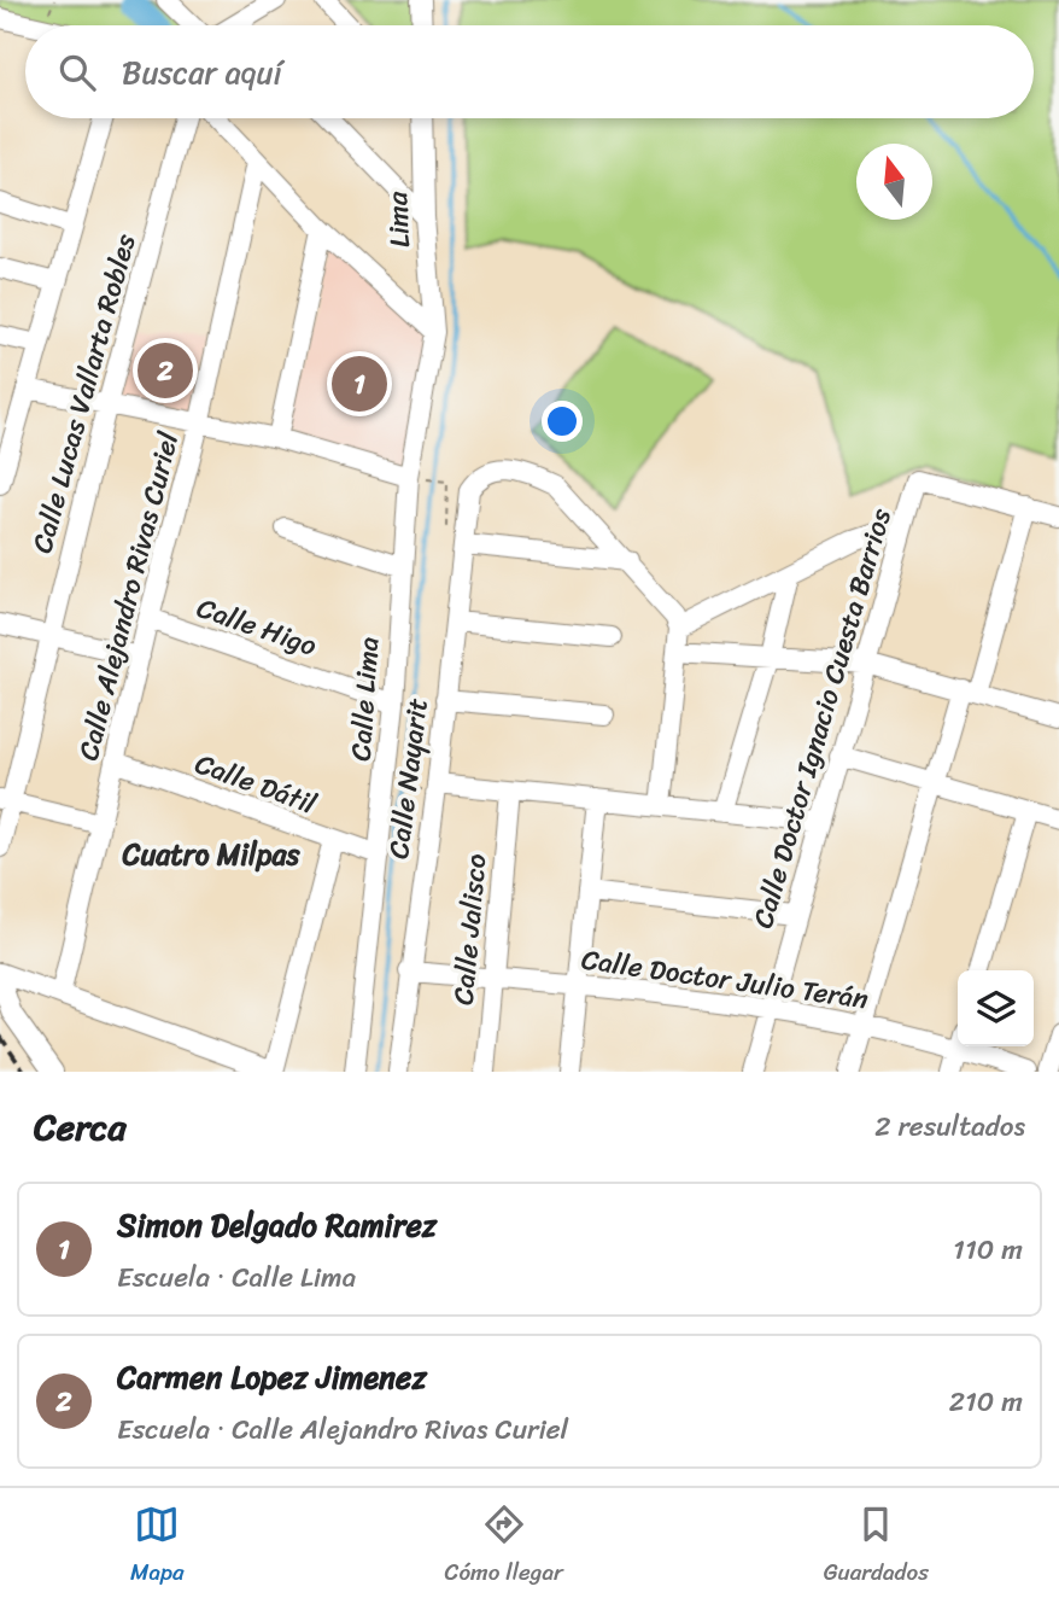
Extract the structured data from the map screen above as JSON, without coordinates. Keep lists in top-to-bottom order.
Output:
{
  "streets": {
    "street": [
      "Lima",
      "Calle Lucas Vallarta Robles",
      "Calle Alejandro Rivas Curiel",
      "Calle Higo",
      "Calle Lima",
      "Calle Doctor Ignacio Cuesta Barrios",
      "Calle Nayarit",
      "Calle Dátil",
      "Calle Jalisco",
      "Calle Doctor Julio Terán"
    ]
  },
  "crossings": [
    ["Lima", "Calle Lima"],
    ["Calle Alejandro Rivas Curiel", "Calle Higo"],
    ["Calle Alejandro Rivas Curiel", "Calle Dátil"],
    ["Calle Higo", "Calle Lima"],
    ["Calle Lima", "Calle Dátil"],
    ["Calle Doctor Ignacio Cuesta Barrios", "Calle Doctor Julio Terán"],
    ["Calle Nayarit", "Calle Doctor Julio Terán"],
    ["Calle Jalisco", "Calle Doctor Julio Terán"]
  ],
  "districts": ["Cuatro Milpas"],
  "north": "top",
  "page": {
    "search": "Buscar aquí",
    "pins": ["2", "1"],
    "heading": ["Cerca", "2 resultados"],
    "list": [
      {
        "mark": "1",
        "name": "Simon Delgado Ramirez",
        "note": "Escuela · Calle Lima",
        "value": "110 m"
      },
      {
        "mark": "2",
        "name": "Carmen Lopez Jimenez",
        "note": "Escuela · Calle Alejandro Rivas Curiel",
        "value": "210 m"
      }
    ],
    "nav": ["Mapa", "Cómo llegar", "Guardados"]
  }
}
